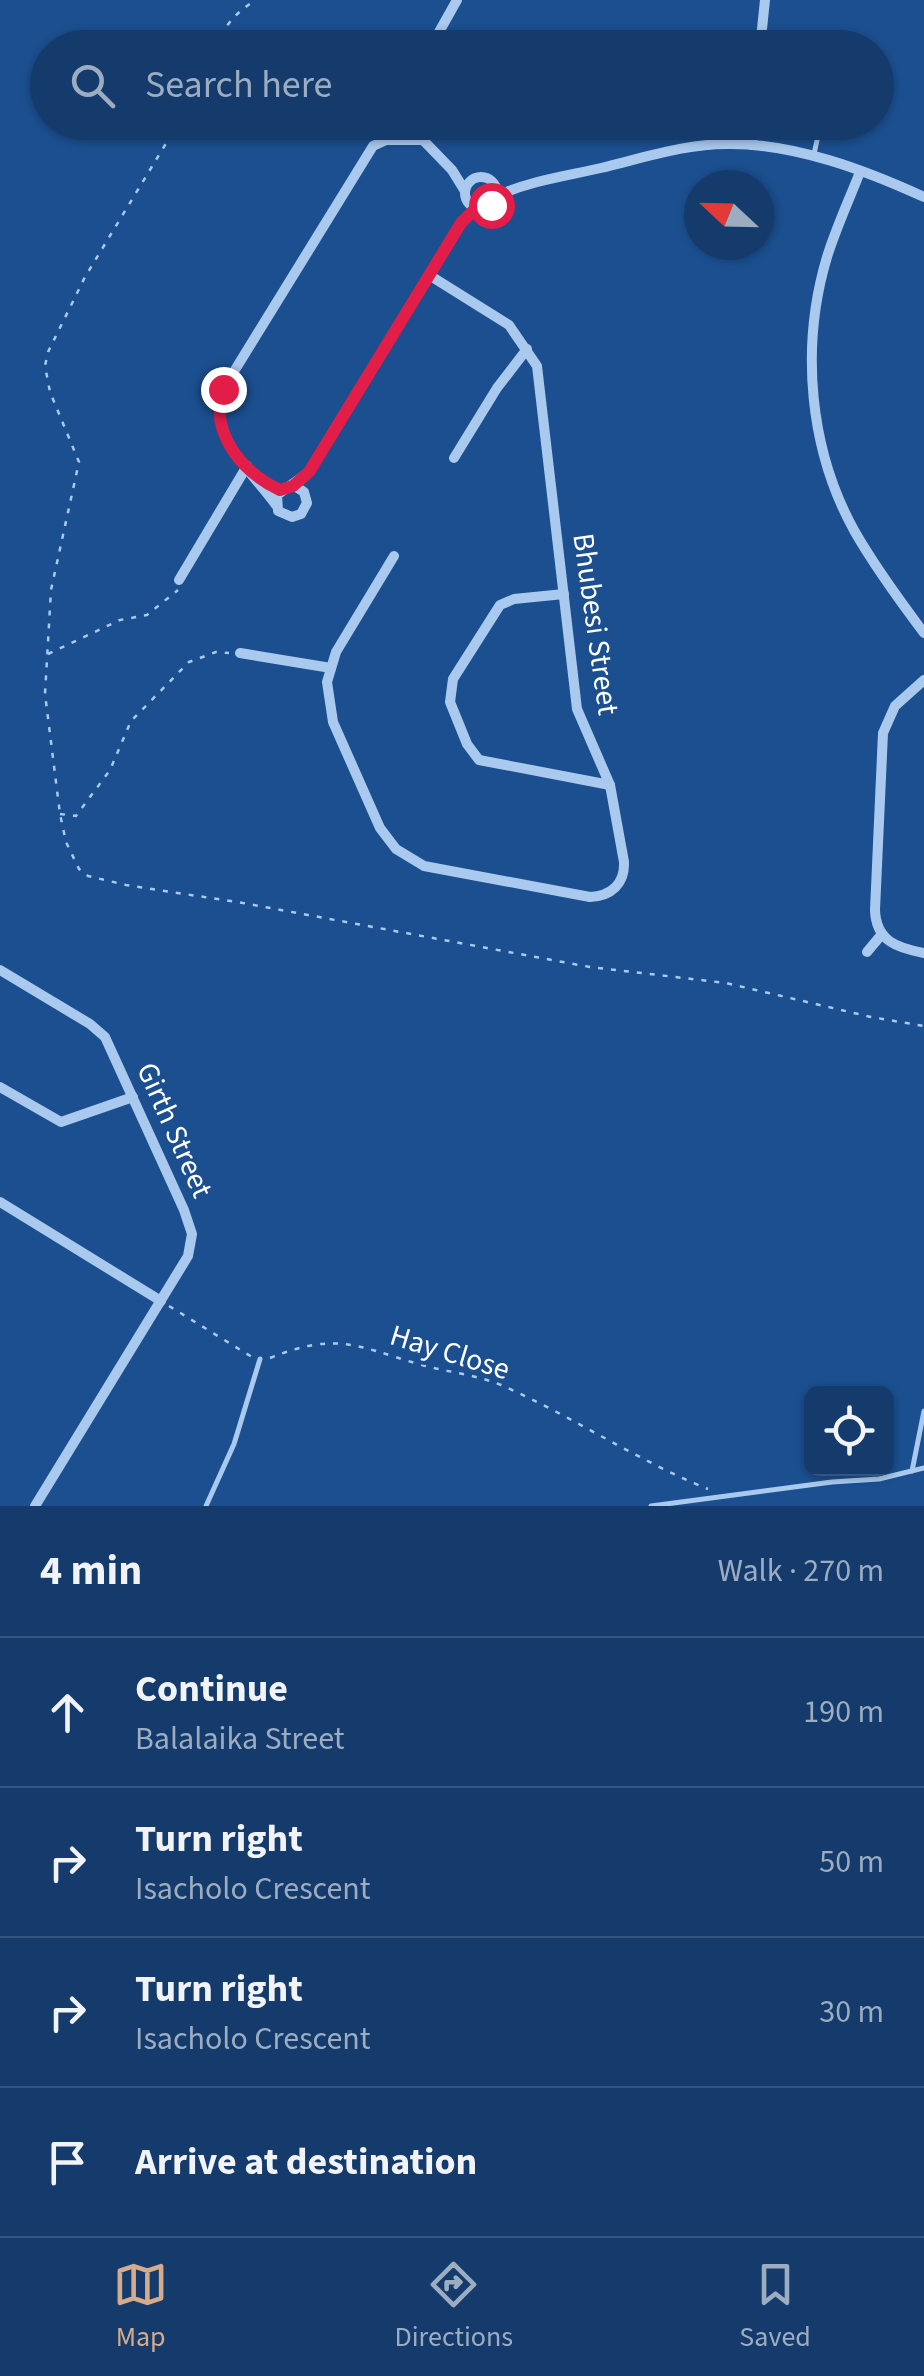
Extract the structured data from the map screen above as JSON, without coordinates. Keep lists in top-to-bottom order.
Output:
{
  "streets": {
    "street": ["Bhubesi Street", "Girth Street"],
    "path": ["Hay Close"]
  },
  "north": "left",
  "page": {
    "search": "Search here",
    "heading": ["4 min", "Walk · 270 m"],
    "list": [
      ["Continue", "Balalaika Street", "190 m"],
      ["Turn right", "Isacholo Crescent", "50 m"],
      ["Turn right", "Isacholo Crescent", "30 m"],
      "Arrive at destination"
    ],
    "nav": ["Map", "Directions", "Saved"]
  }
}
